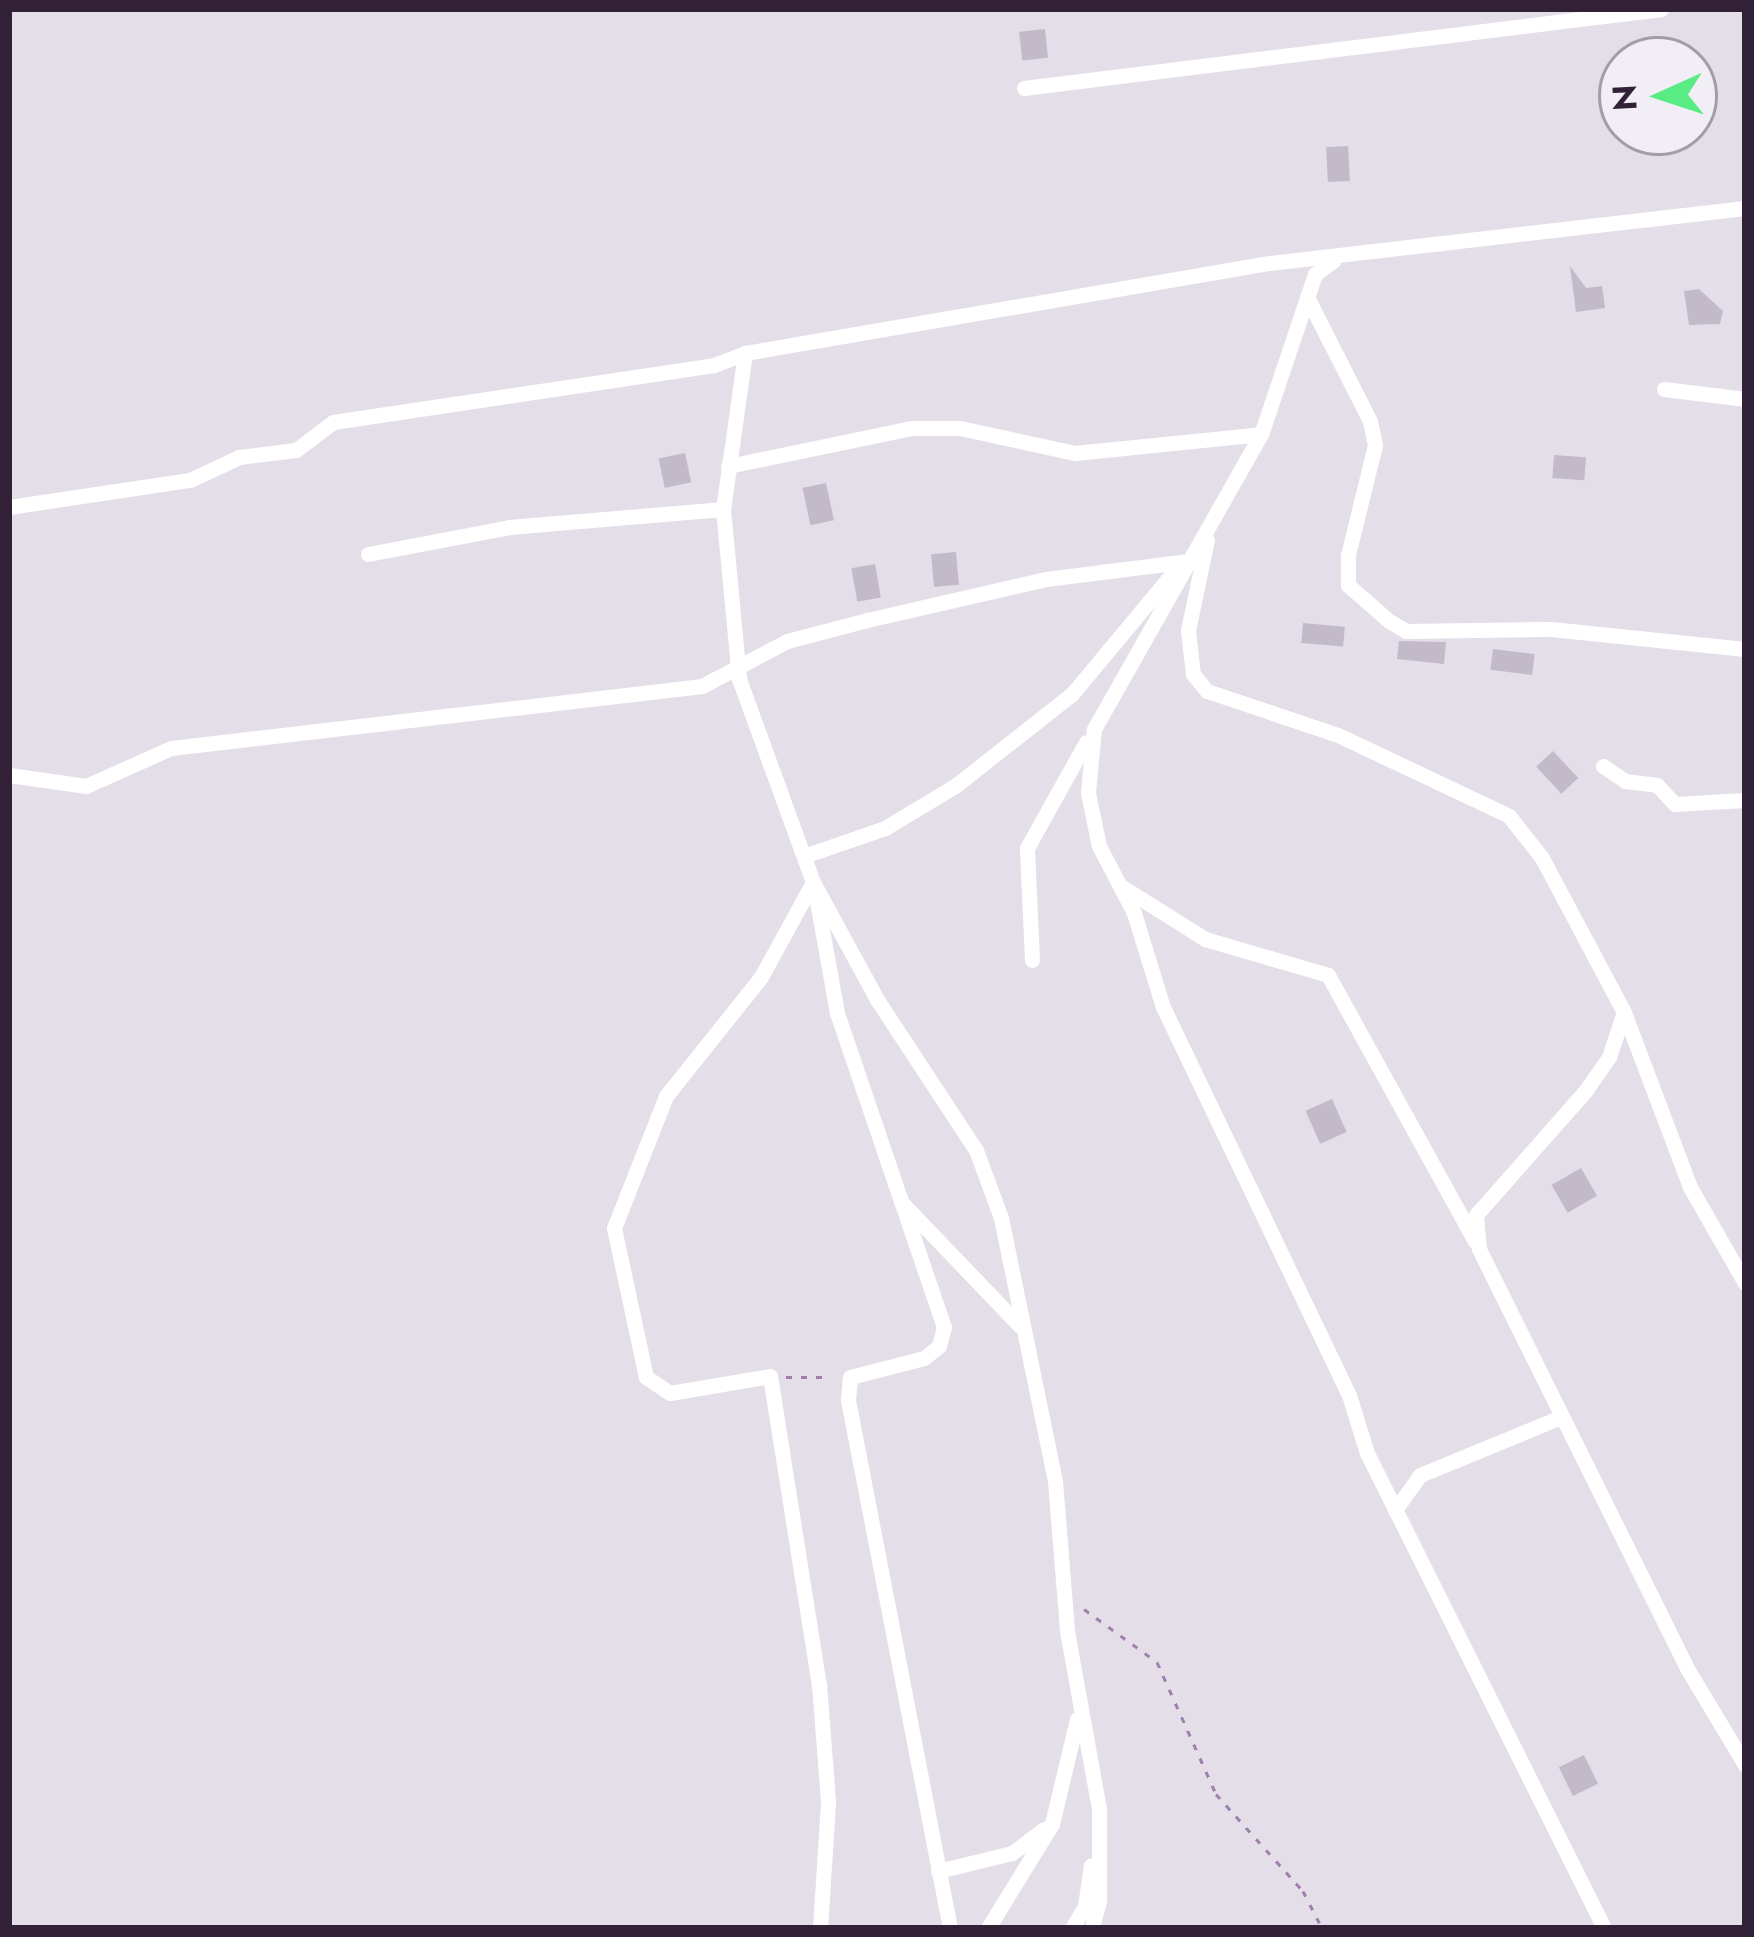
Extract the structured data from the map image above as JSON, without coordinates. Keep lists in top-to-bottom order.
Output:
{
  "north": "left"
}
